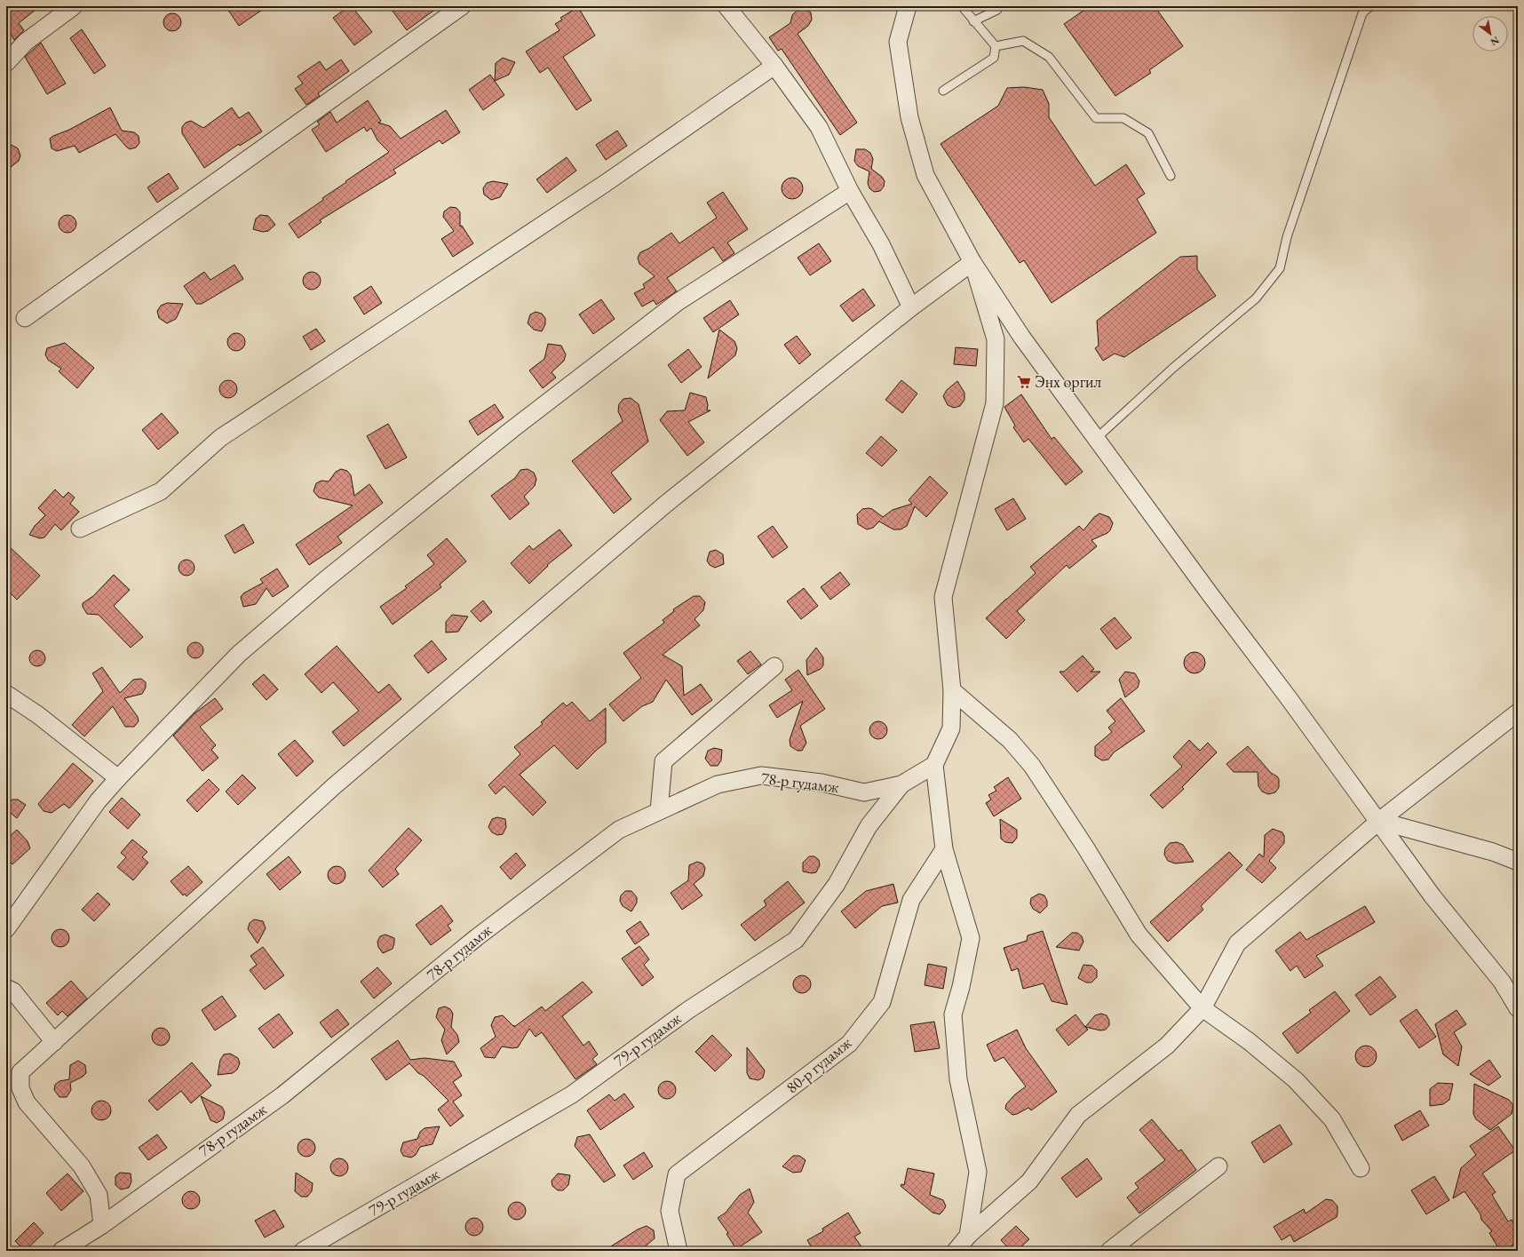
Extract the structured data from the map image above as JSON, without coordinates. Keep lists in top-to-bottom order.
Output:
{
  "streets": {
    "street": ["78-р гудамж", "79-р гудамж", "80-р гудамж"]
  },
  "crossings": [
    ["78-р гудамж", "79-р гудамж"]
  ],
  "places": {
    "supermarket": ["Энх оргил"]
  },
  "north": "bottom right"
}
